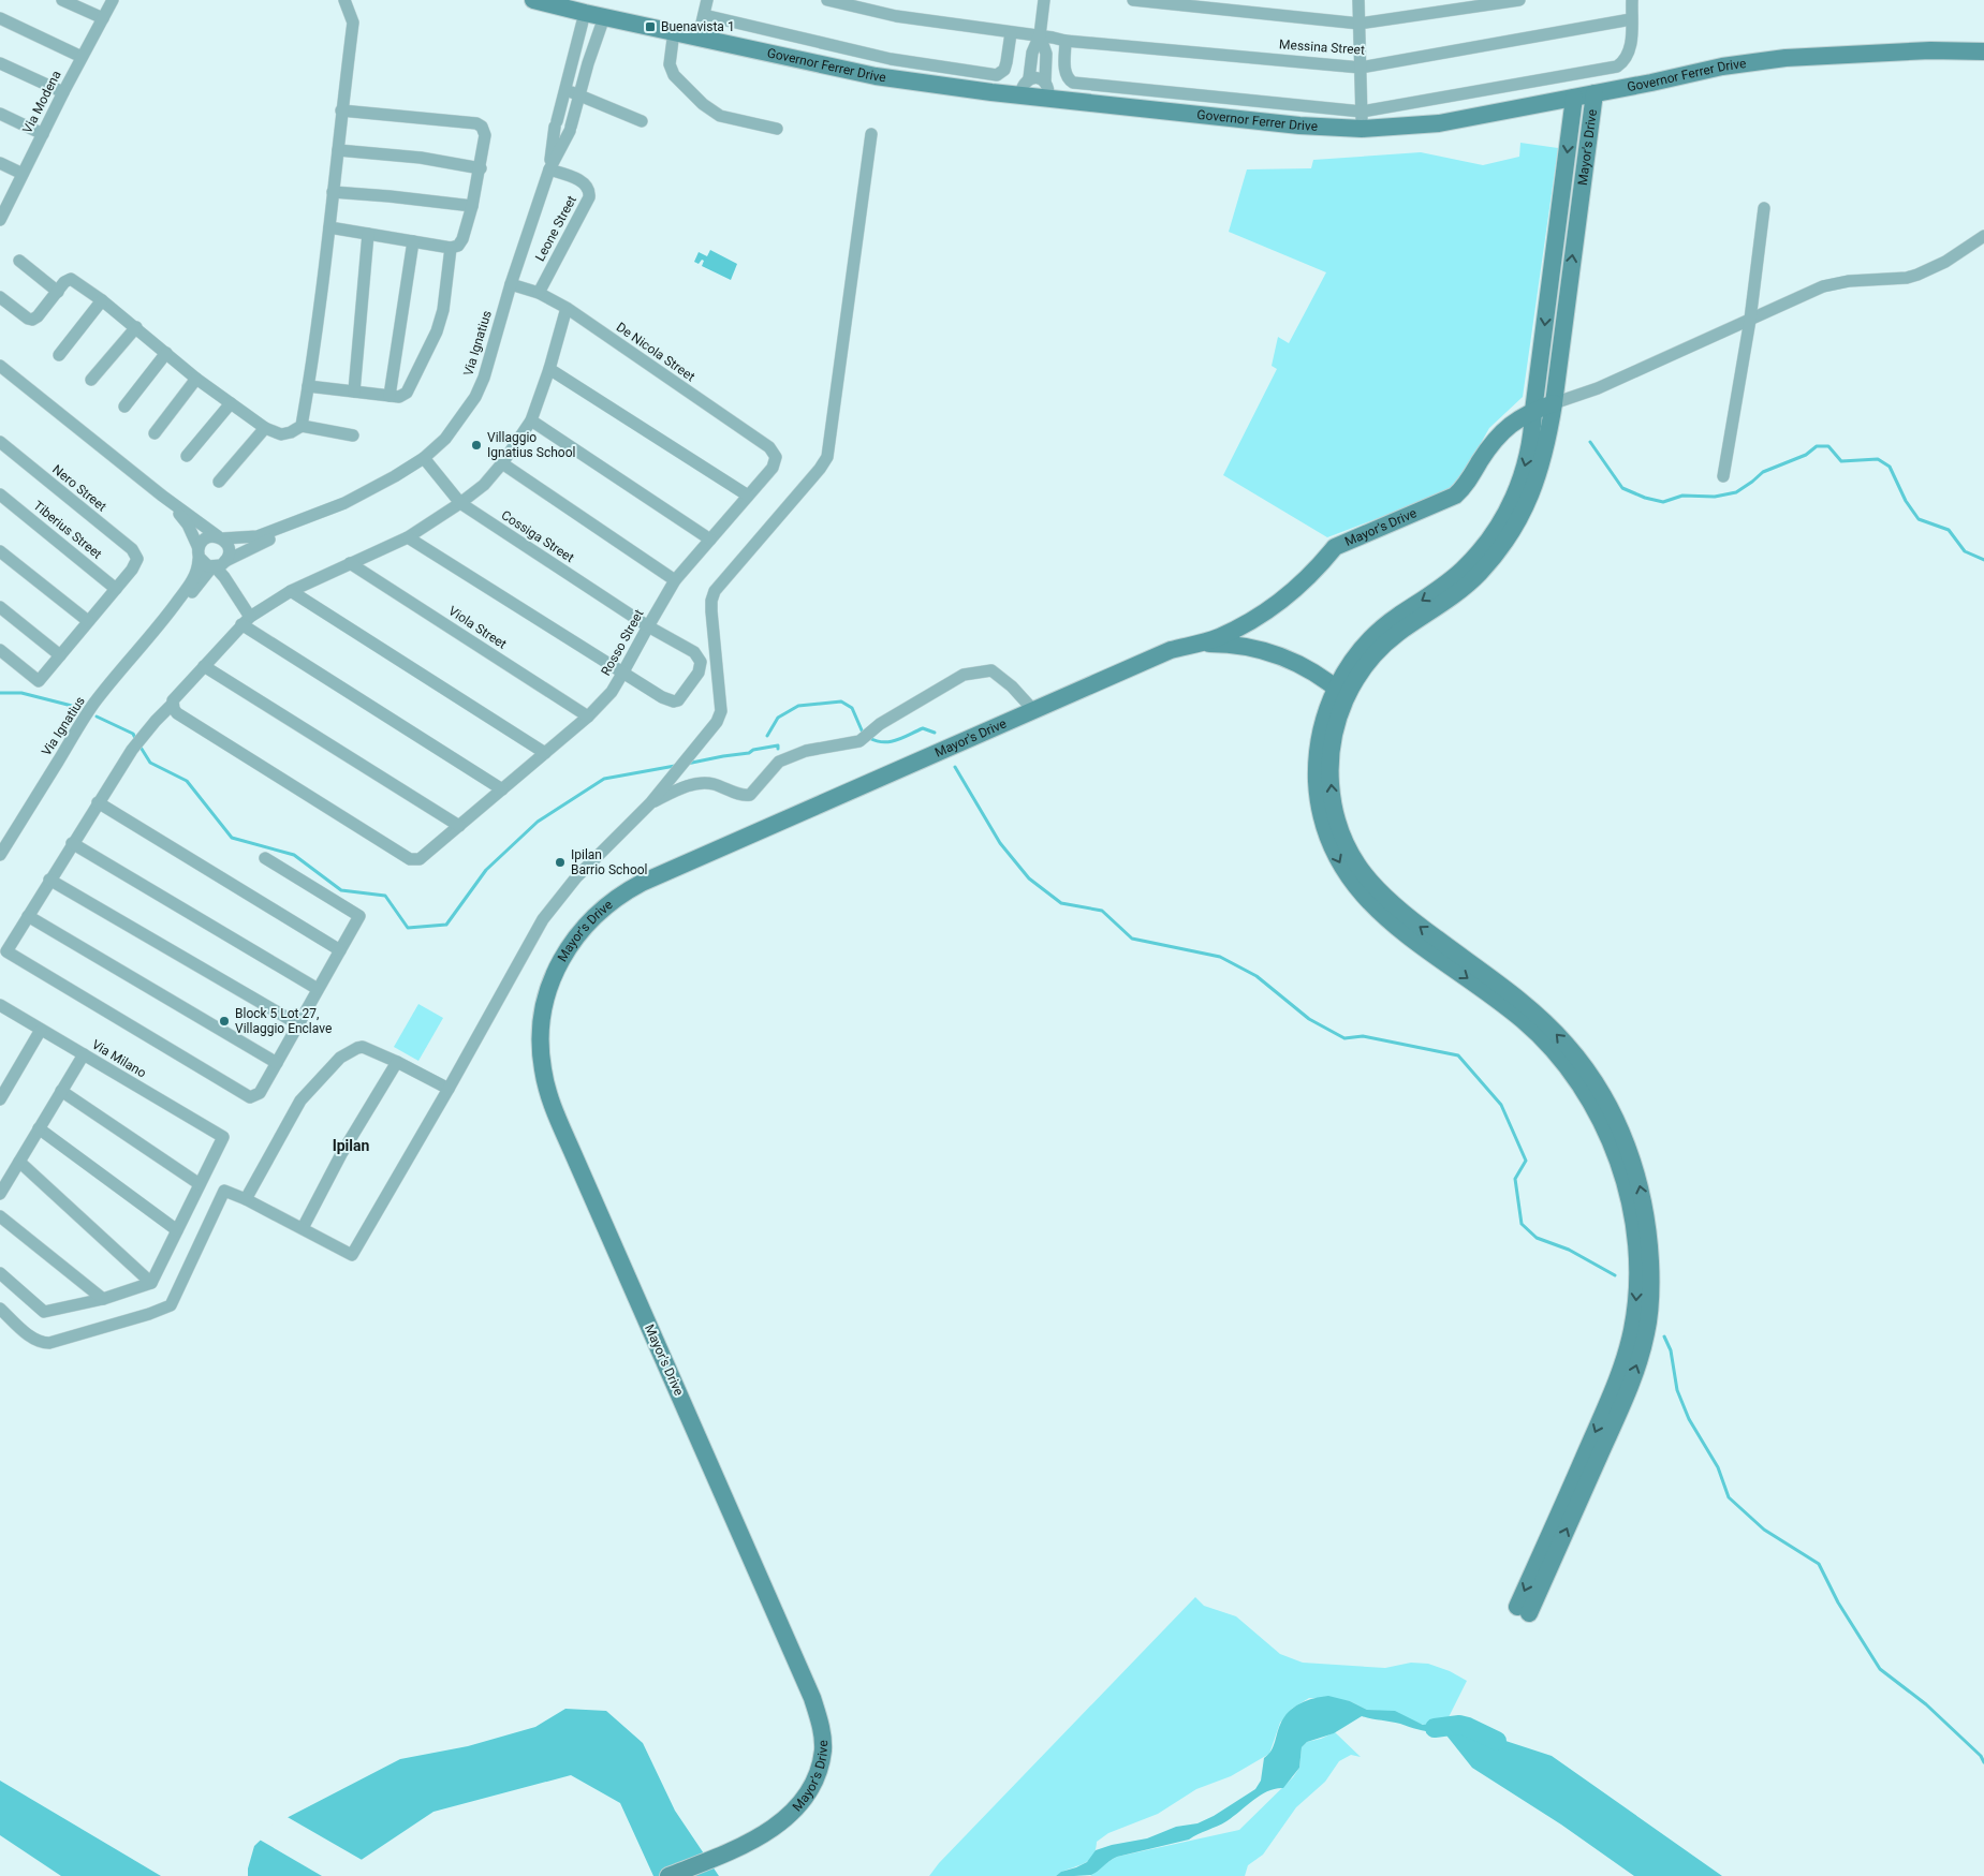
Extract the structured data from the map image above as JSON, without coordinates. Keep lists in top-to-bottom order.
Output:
{
  "streets": {
    "street": [
      "Messina Street",
      "Governor Ferrer Drive",
      "Via Modena",
      "Mayor's Drive",
      "Leone Street",
      "Via Ignatius",
      "De Nicola Street",
      "Nero Street",
      "Tiberius Street",
      "Cossiga Street",
      "Viola Street",
      "Rosso Street",
      "Via Milano"
    ]
  },
  "crossings": [
    ["Governor Ferrer Drive", "Mayor's Drive"],
    ["Governor Ferrer Drive", "Via Ignatius"],
    ["Leone Street", "Via Ignatius"],
    ["Leone Street", "De Nicola Street"],
    ["Via Ignatius", "De Nicola Street"],
    ["Via Ignatius", "Cossiga Street"],
    ["De Nicola Street", "Rosso Street"],
    ["Nero Street", "Tiberius Street"],
    ["Cossiga Street", "Rosso Street"],
    ["Viola Street", "Rosso Street"]
  ],
  "districts": ["Ipilan"],
  "places": {
    "transit": ["Buenavista 1"],
    "other": ["Villaggio Ignatius School", "Ipilan Barrio School", "Block 5 Lot 27, Villaggio Enclave"]
  }
}
